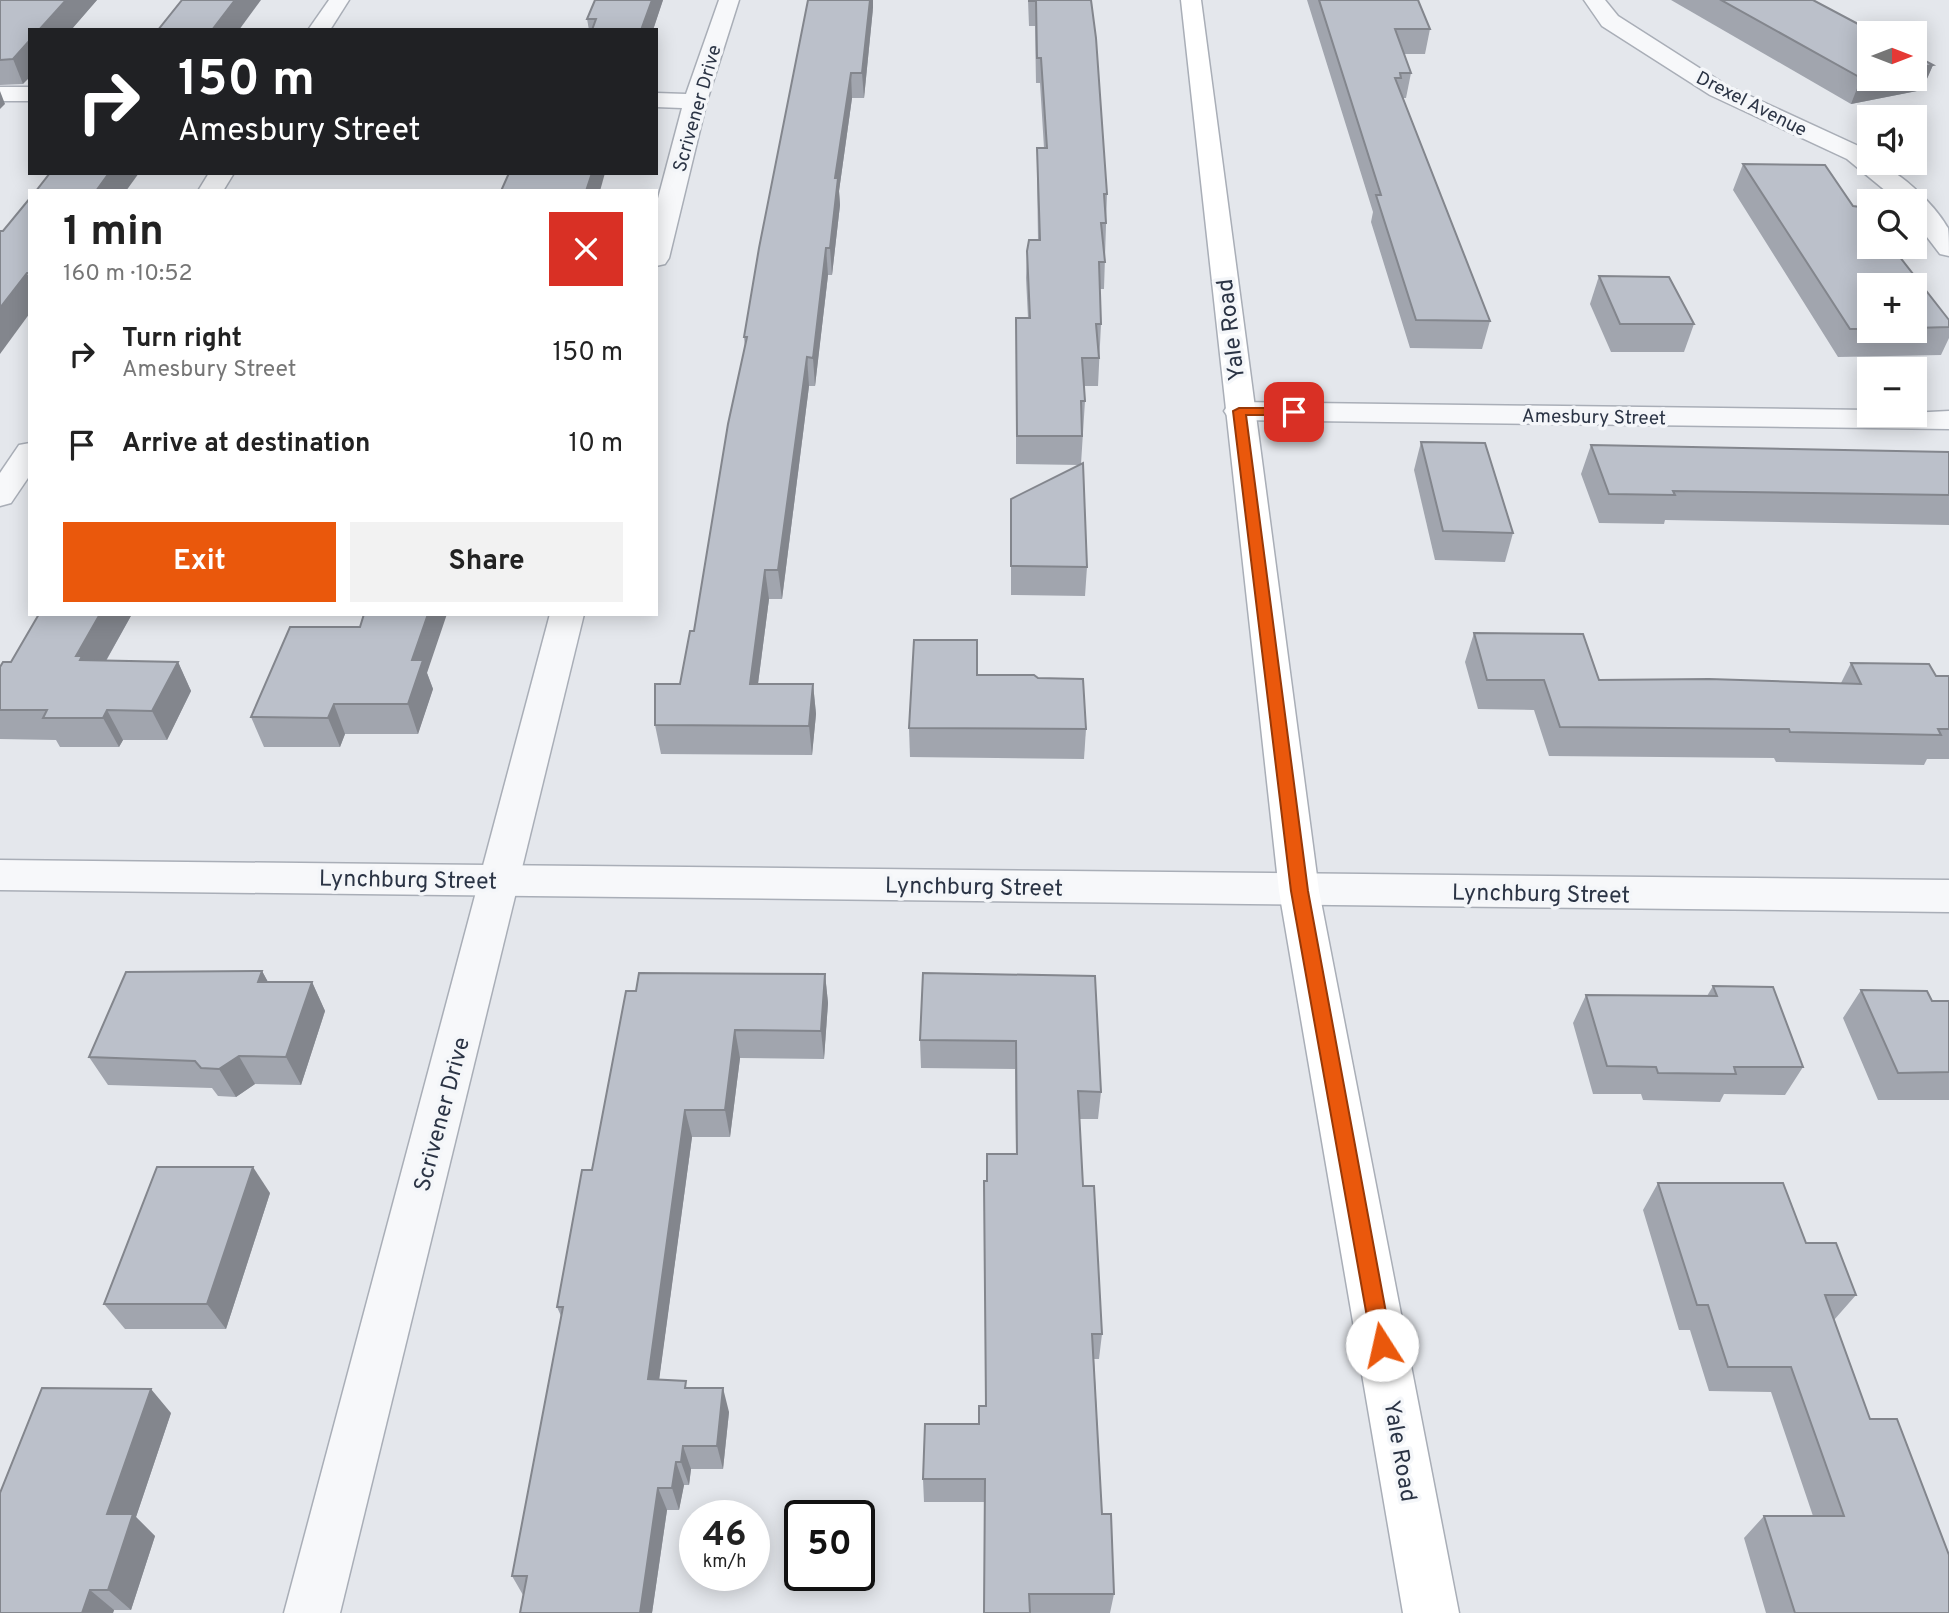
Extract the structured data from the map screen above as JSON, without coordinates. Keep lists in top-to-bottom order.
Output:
{
  "streets": {
    "main road": ["Yale Road"],
    "street": [
      "Drexel Avenue",
      "Scrivener Drive",
      "Amesbury Street",
      "Lynchburg Street"
    ]
  },
  "crossings": [
    ["Scrivener Drive", "Lynchburg Street"],
    ["Yale Road", "Amesbury Street"],
    ["Yale Road", "Lynchburg Street"]
  ],
  "north": "right",
  "page": {
    "map_buttons": ["+", "−"],
    "turn": ["150 m", "Amesbury Street"],
    "heading": ["1 min", "160 m · 10:52"],
    "list": [
      {
        "name": "Turn right",
        "note": "Amesbury Street",
        "value": "150 m"
      },
      {
        "name": "Arrive at destination",
        "value": "10 m"
      }
    ],
    "buttons": ["Exit", "Share"],
    "speed": "46 km/h",
    "limit": "50"
  }
}
